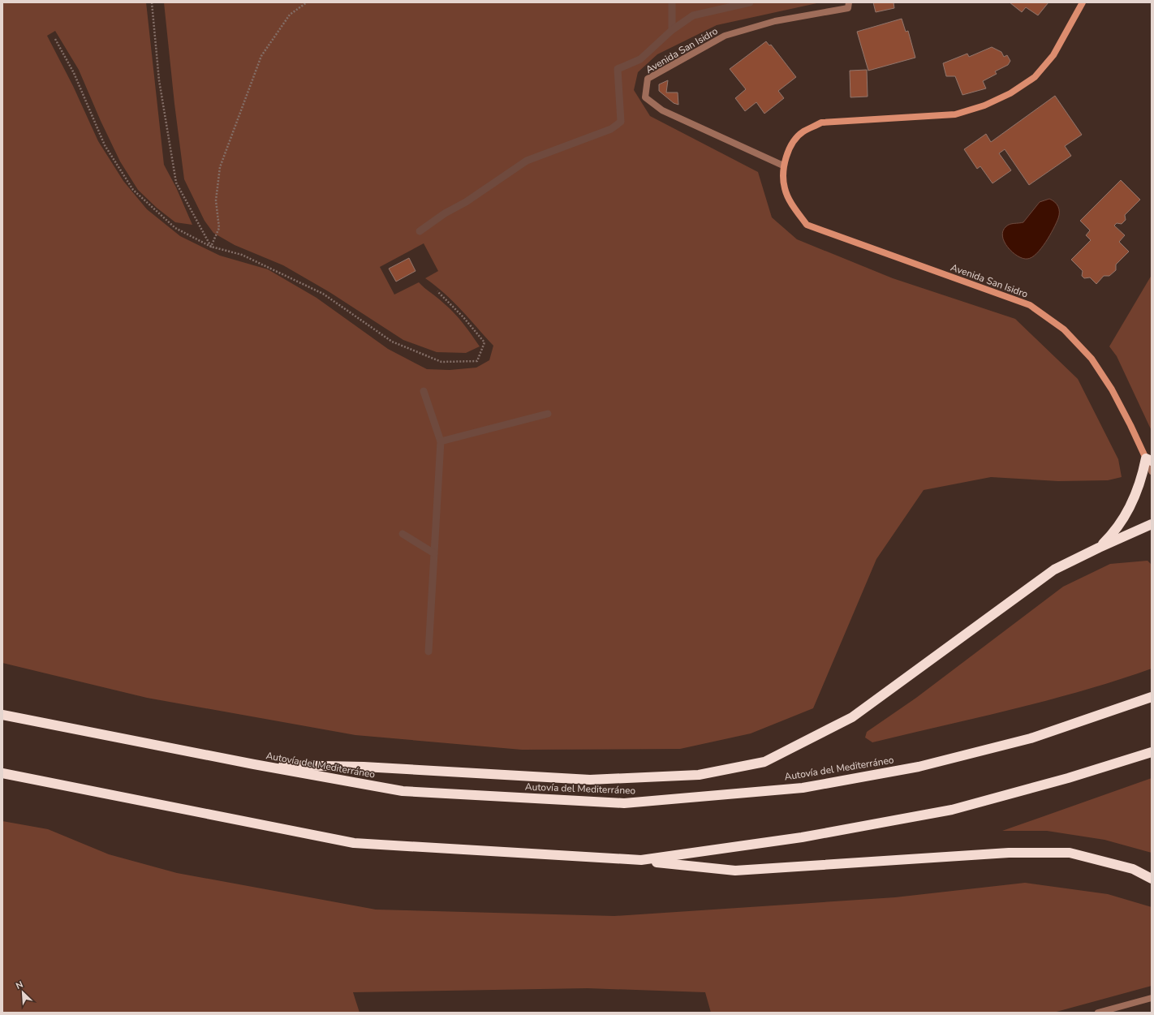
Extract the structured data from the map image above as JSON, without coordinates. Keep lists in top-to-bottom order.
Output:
{
  "streets": {
    "highway": ["Autovía del Mediterráneo"],
    "street": ["Avenida San Isidro"]
  },
  "north": "top left"
}
